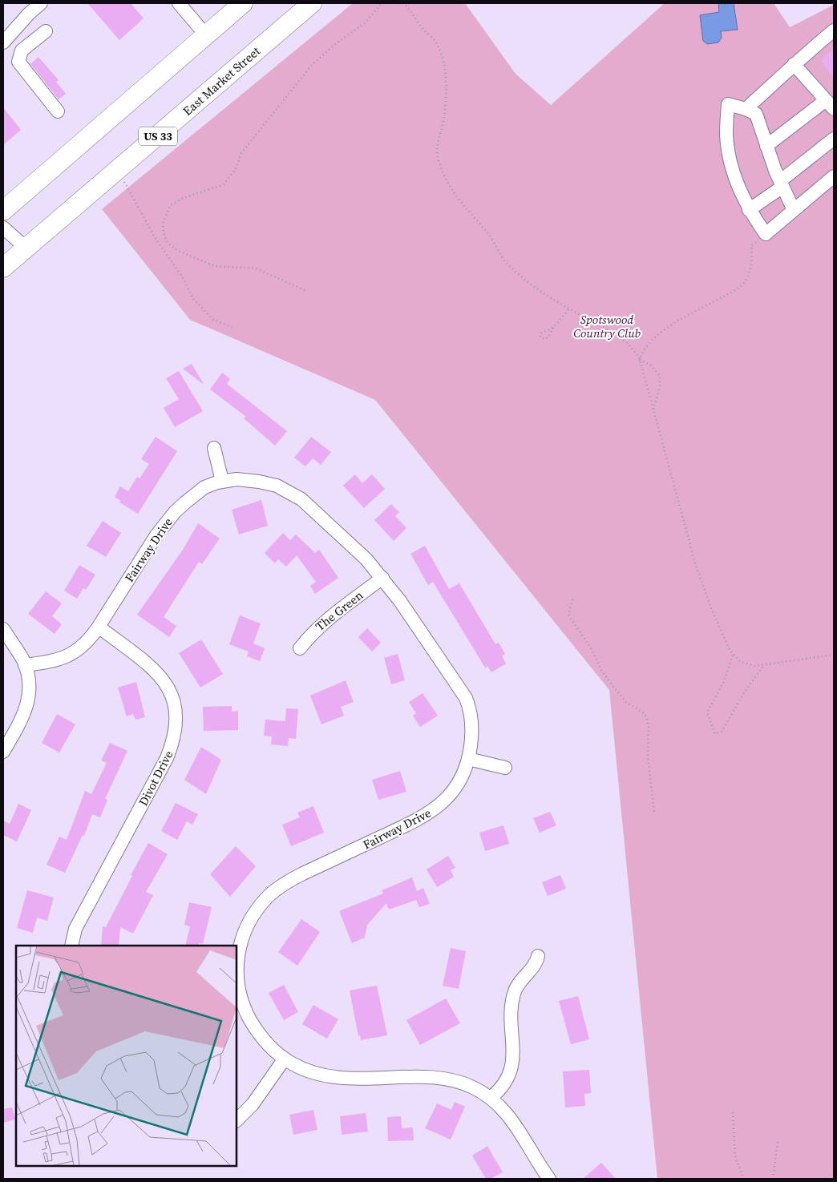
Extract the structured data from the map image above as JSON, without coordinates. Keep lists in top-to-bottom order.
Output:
{
  "streets": {
    "highway": ["East Market Street", "US 33"],
    "street": ["Fairway Drive", "The Green", "Divot Drive"]
  },
  "crossings": [
    ["Fairway Drive", "The Green"],
    ["Fairway Drive", "Divot Drive"]
  ],
  "parks": ["Spotswood Country Club"]
}
